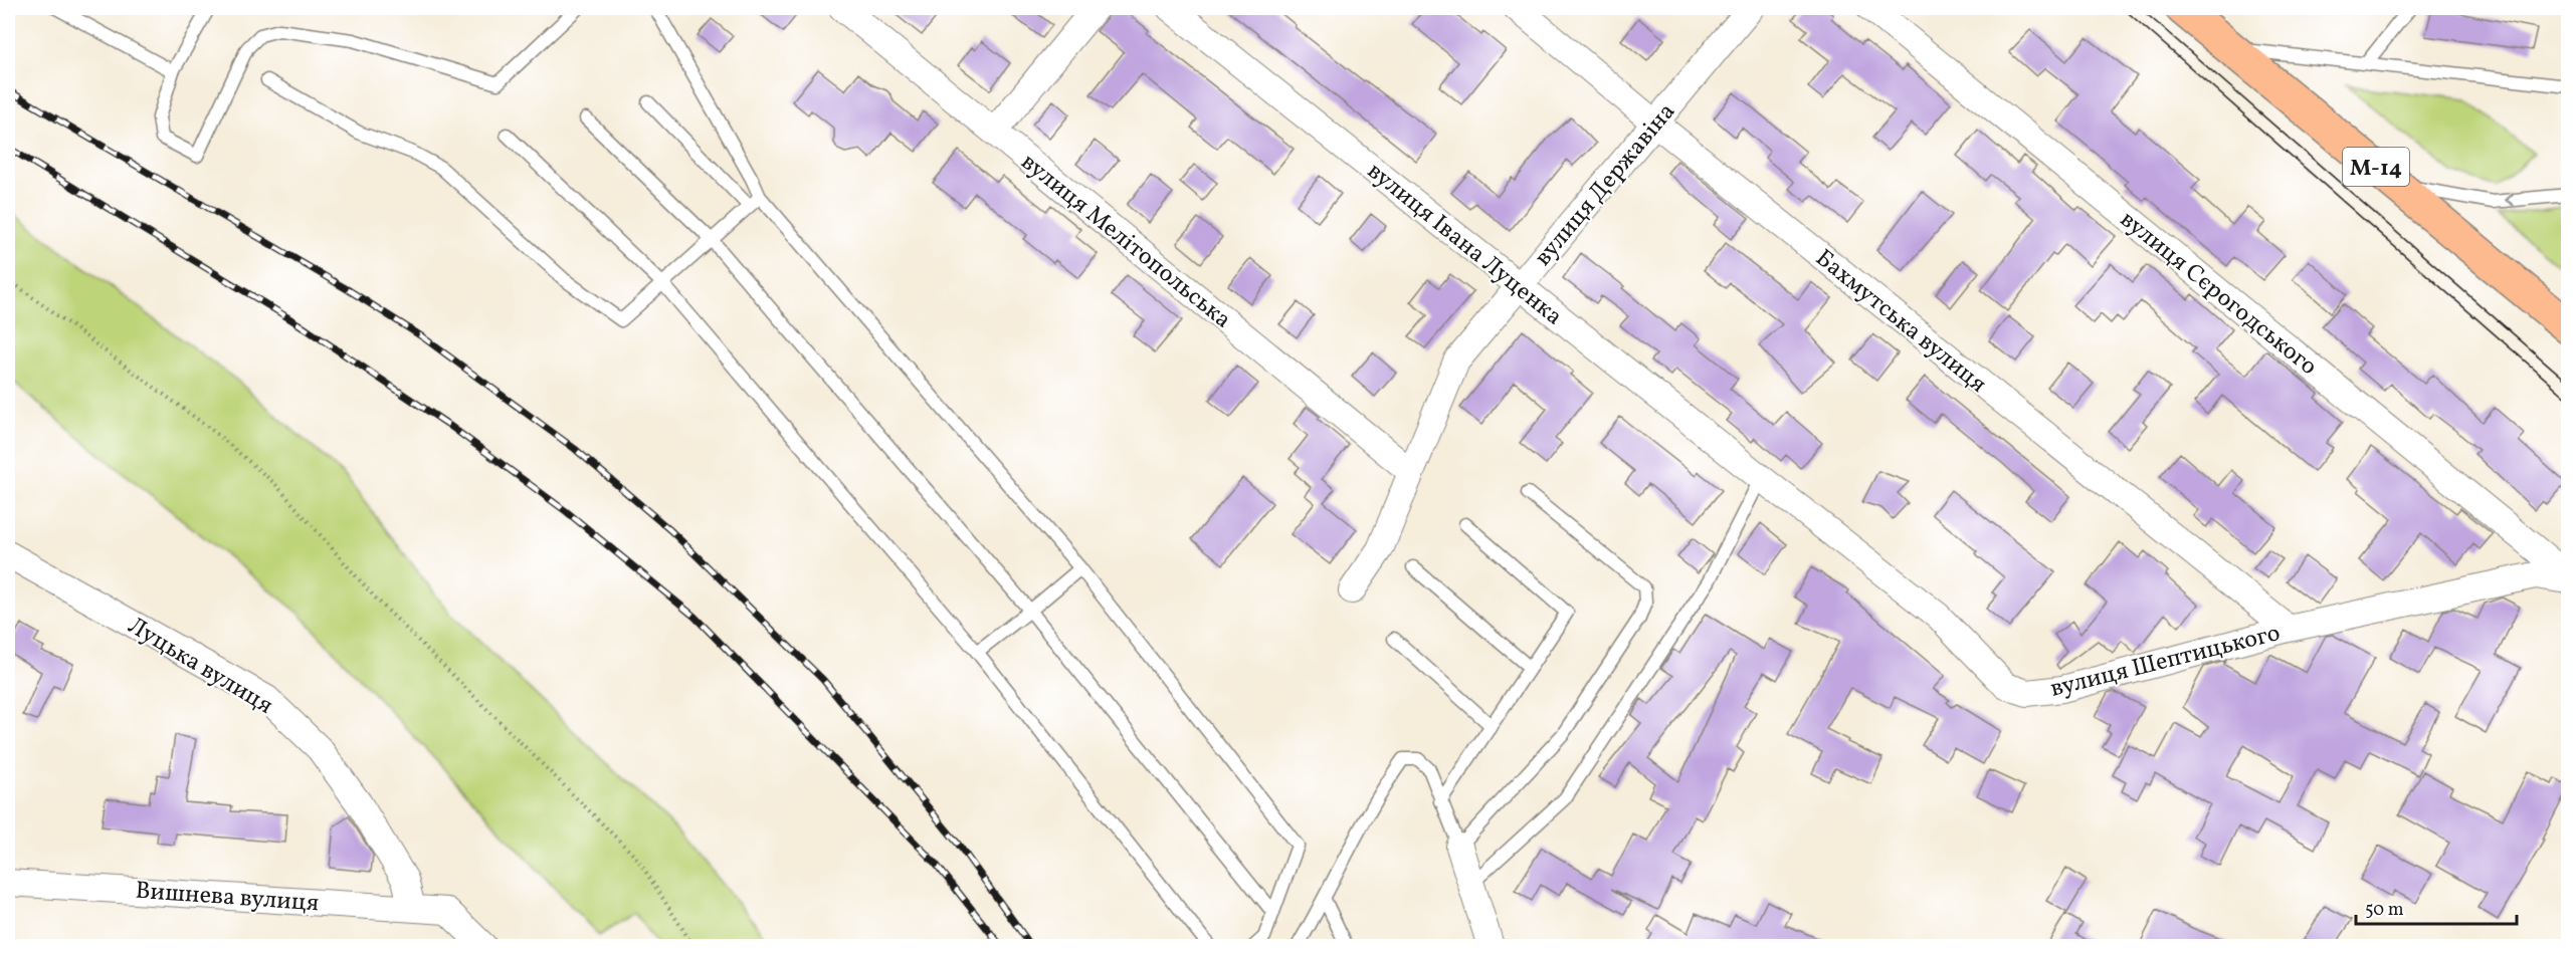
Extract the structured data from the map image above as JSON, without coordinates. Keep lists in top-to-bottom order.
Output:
{
  "streets": {
    "main road": ["М-14"],
    "street": [
      "вулиця Державіна",
      "вулиця Мелітопольська",
      "вулиця Івана Луценка",
      "вулиця Сєрогодського",
      "Бахмутська вулиця",
      "вулиця Шептицького",
      "Луцька вулиця",
      "Вишнева вулиця"
    ]
  },
  "crossings": [
    ["вулиця Державіна", "вулиця Мелітопольська"],
    ["вулиця Державіна", "вулиця Івана Луценка"],
    ["вулиця Державіна", "Бахмутська вулиця"],
    ["вулиця Івана Луценка", "вулиця Шептицького"],
    ["вулиця Сєрогодського", "вулиця Шептицького"],
    ["Бахмутська вулиця", "вулиця Шептицького"],
    ["Луцька вулиця", "Вишнева вулиця"]
  ],
  "scale_bar": "50 m"
}
